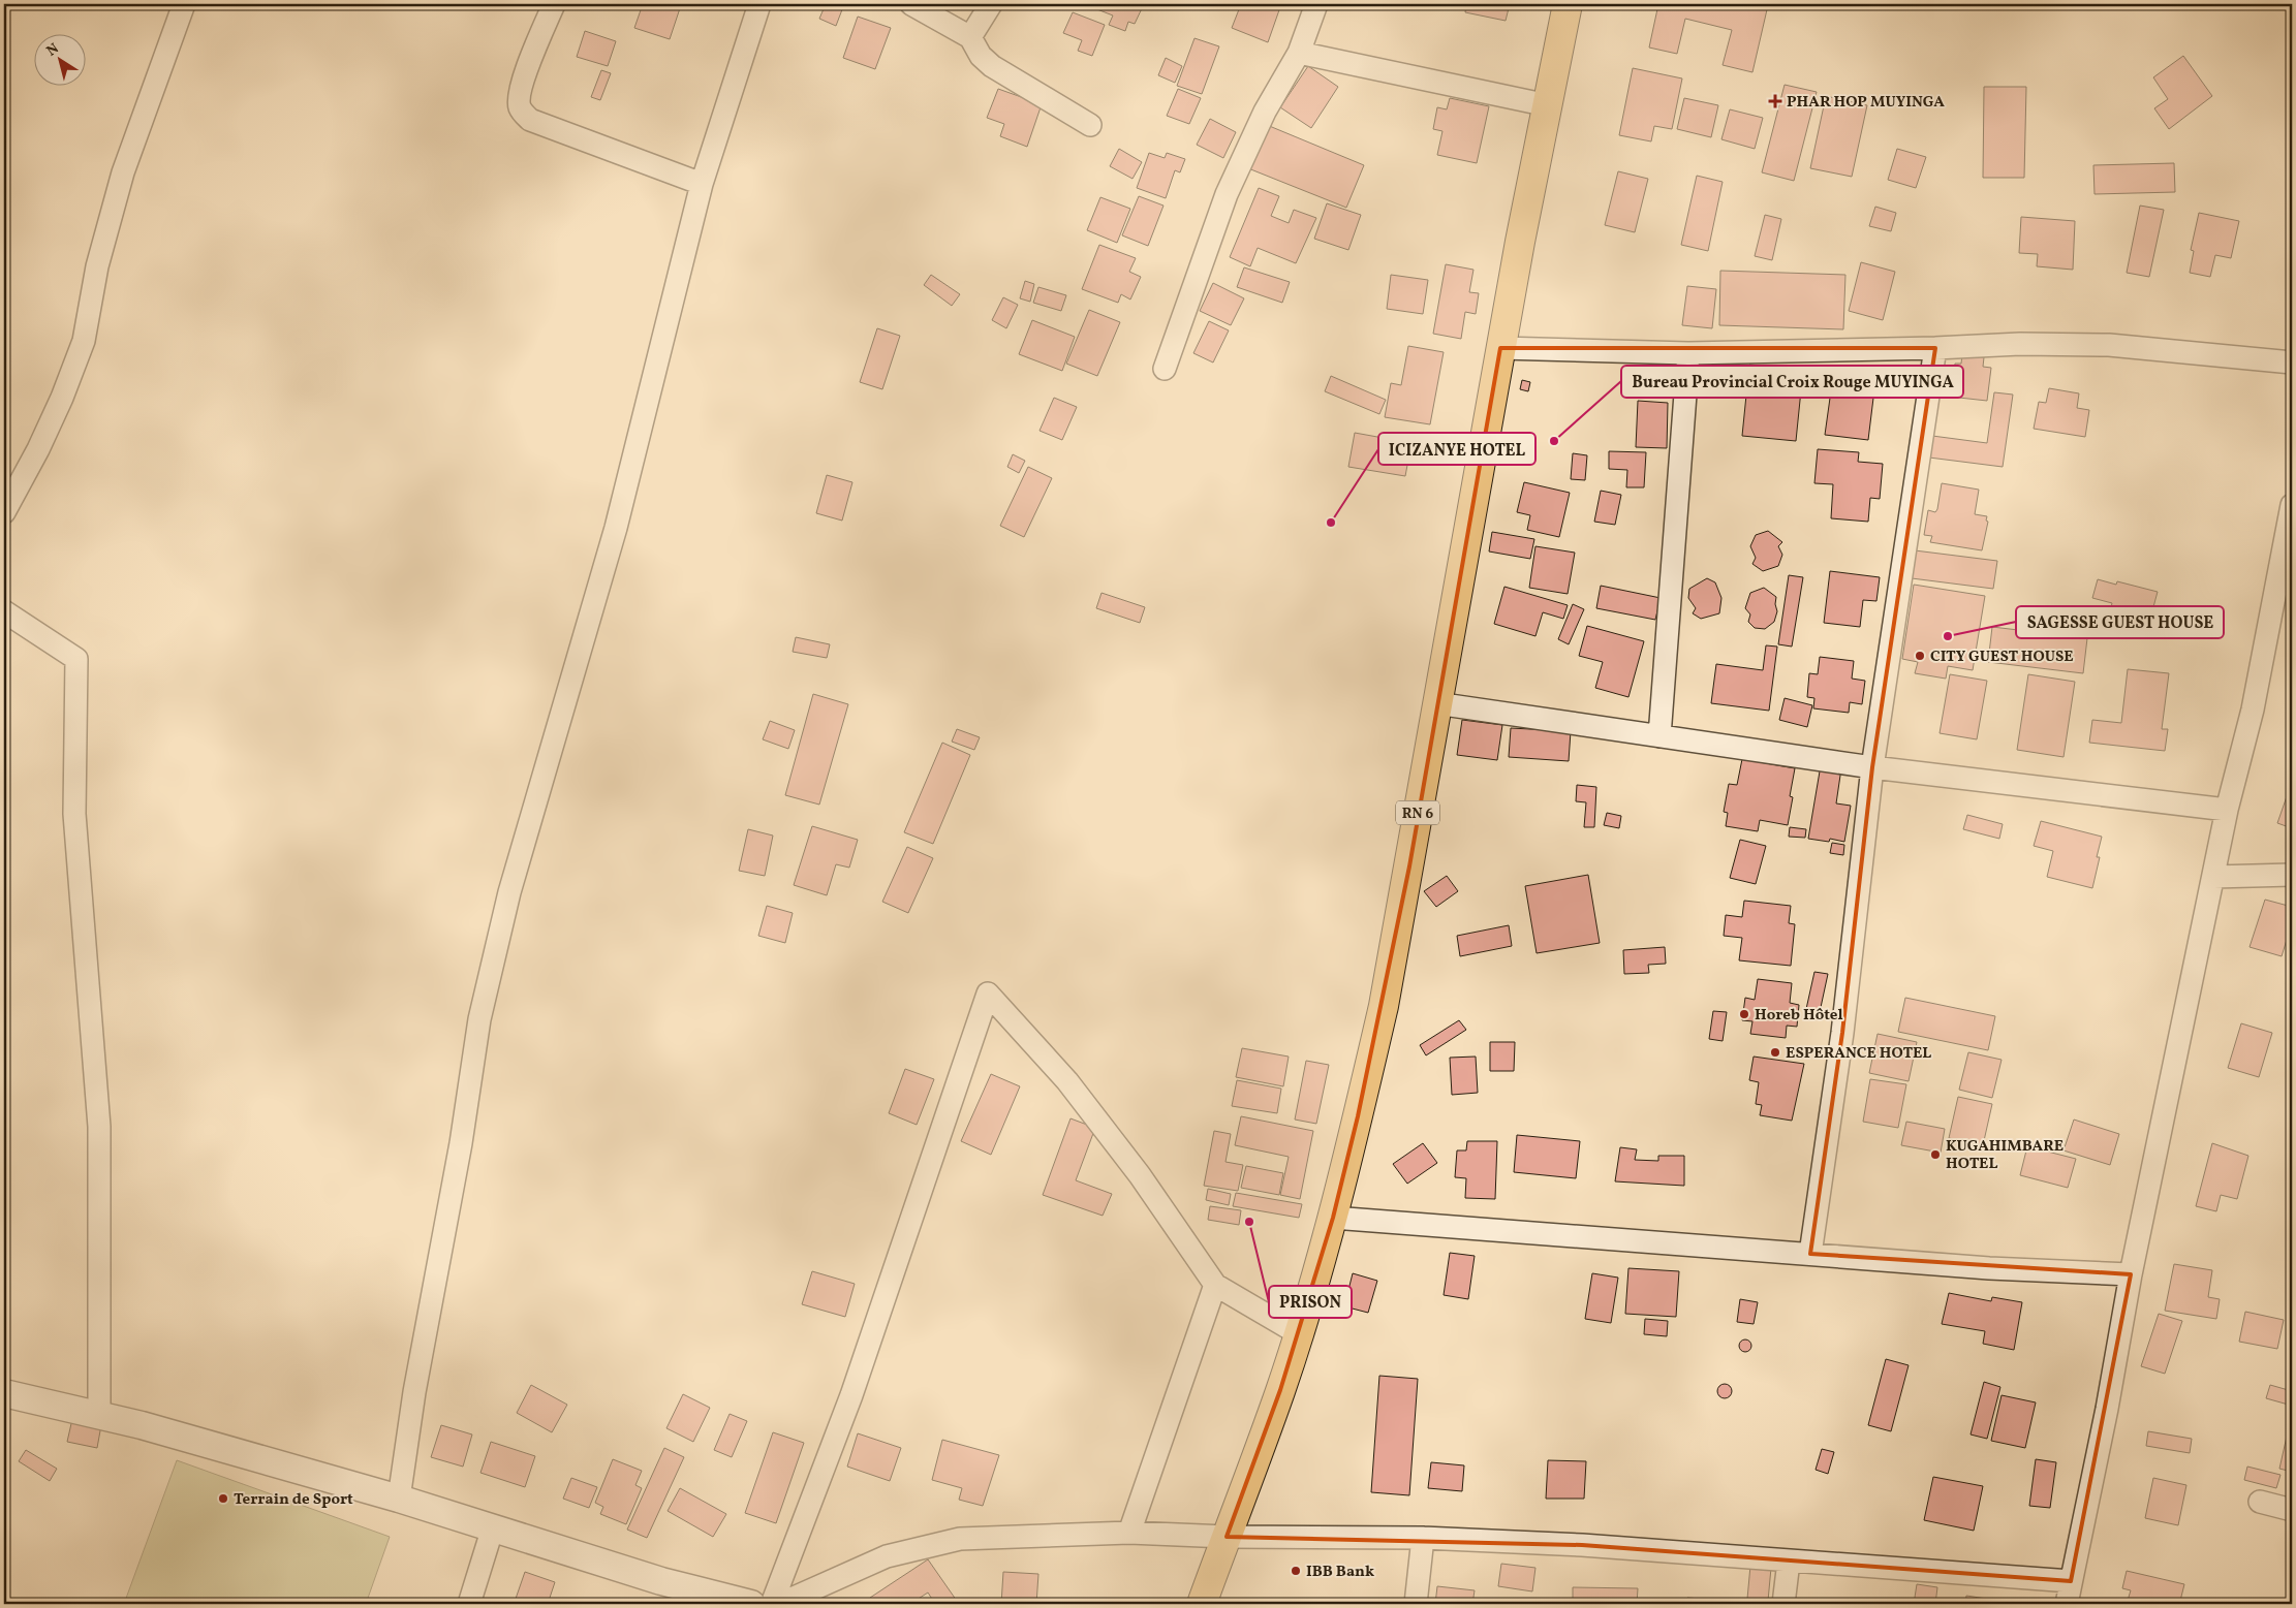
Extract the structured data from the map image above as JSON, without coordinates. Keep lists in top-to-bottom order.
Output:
{
  "streets": {
    "main road": ["RN 6"]
  },
  "places": {
    "health": ["PHAR HOP MUYINGA"],
    "other": [
      "Bureau Provincial Croix Rouge MUYINGA",
      "ICIZANYE HOTEL",
      "SAGESSE GUEST HOUSE",
      "CITY GUEST HOUSE",
      "Horeb Hôtel",
      "ESPERANCE HOTEL",
      "KUGAHIMBARE HOTEL",
      "PRISON",
      "Terrain de Sport",
      "IBB Bank"
    ]
  },
  "north": "top left"
}
